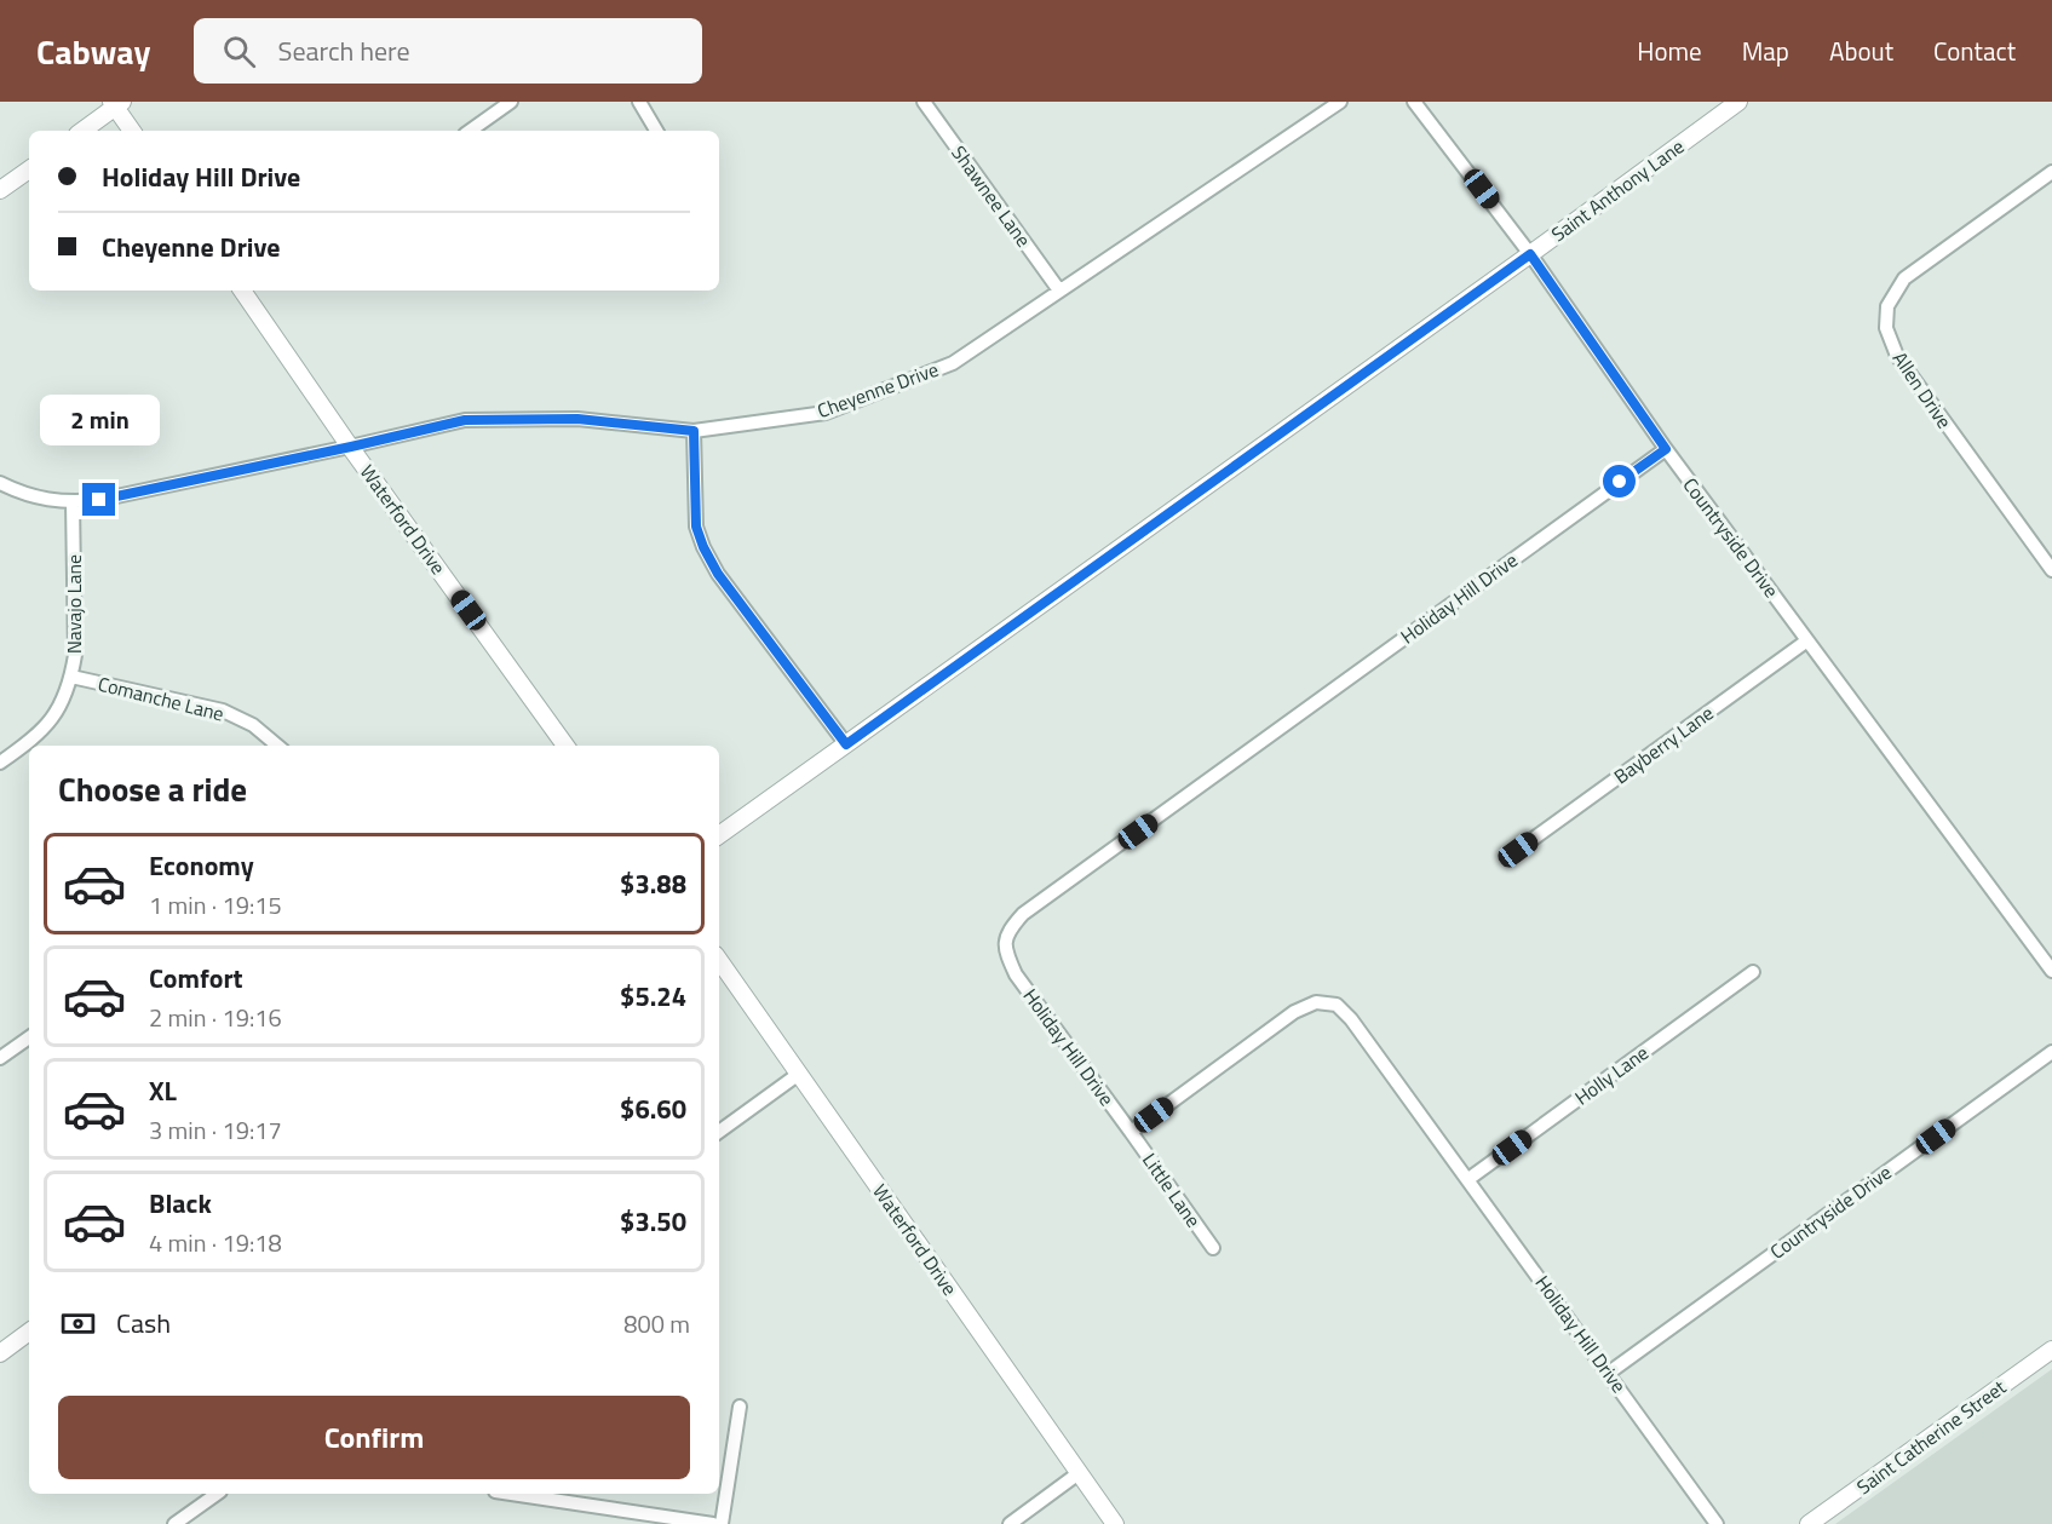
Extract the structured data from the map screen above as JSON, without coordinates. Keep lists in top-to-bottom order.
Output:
{
  "streets": {
    "street": [
      "Saint Anthony Lane",
      "Shawnee Lane",
      "Cheyenne Drive",
      "Allen Drive",
      "Waterford Drive",
      "Countryside Drive",
      "Holiday Hill Drive",
      "Navajo Lane",
      "Comanche Lane",
      "Bayberry Lane",
      "Holly Lane",
      "Little Lane",
      "Saint Catherine Street"
    ]
  },
  "crossings": [
    ["Saint Anthony Lane", "Countryside Drive"],
    ["Shawnee Lane", "Cheyenne Drive"],
    ["Cheyenne Drive", "Waterford Drive"],
    ["Cheyenne Drive", "Navajo Lane"],
    ["Countryside Drive", "Holiday Hill Drive"],
    ["Countryside Drive", "Bayberry Lane"],
    ["Holiday Hill Drive", "Holly Lane"],
    ["Holiday Hill Drive", "Little Lane"],
    ["Navajo Lane", "Comanche Lane"]
  ],
  "page": {
    "header": "Cabway",
    "search": "Search here",
    "nav": [
      "Home",
      "Map",
      "About",
      "Contact"
    ],
    "banner": ["Holiday Hill Drive", "Cheyenne Drive"],
    "bubble": "2 min",
    "heading": "Choose a ride",
    "list": [
      {
        "name": "Economy",
        "note": "1 min · 19:15",
        "value": "$3.88"
      },
      {
        "name": "Comfort",
        "note": "2 min · 19:16",
        "value": "$5.24"
      },
      {
        "name": "XL",
        "note": "3 min · 19:17",
        "value": "$6.60"
      },
      {
        "name": "Black",
        "note": "4 min · 19:18",
        "value": "$3.50"
      }
    ],
    "pay": ["Cash", "800 m"],
    "buttons": "Confirm"
  }
}
